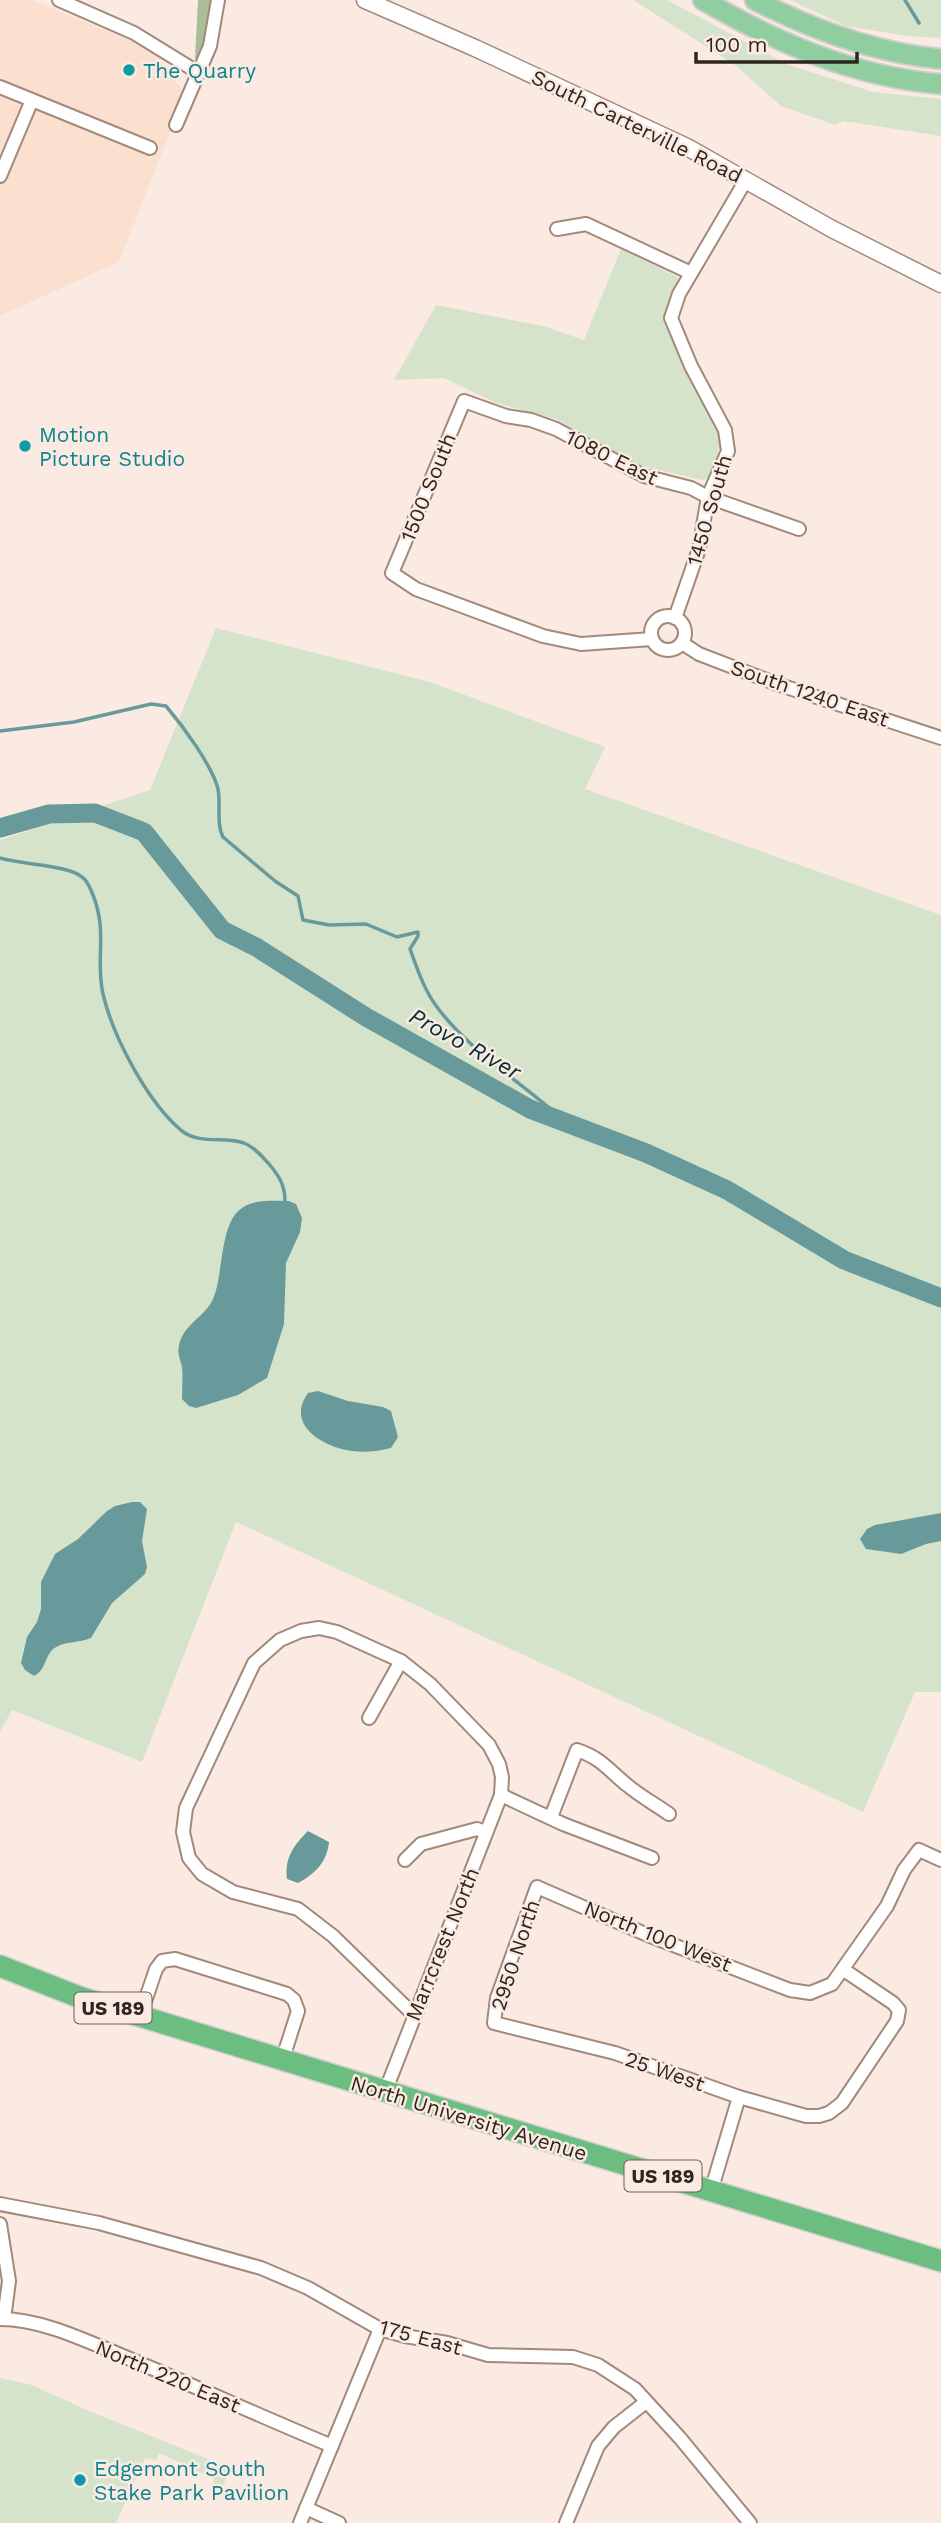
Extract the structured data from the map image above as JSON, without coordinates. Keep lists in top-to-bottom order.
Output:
{
  "streets": {
    "highway": ["US 189", "North University Avenue"],
    "street": [
      "South Carterville Road",
      "1080 East",
      "1500 South",
      "1450 South",
      "South 1240 East",
      "North 100 West",
      "Marrcrest North",
      "2950 North",
      "25 West",
      "175 East",
      "North 220 East"
    ]
  },
  "crossings": [
    ["South Carterville Road", "1450 South"],
    ["1080 East", "1500 South"],
    ["1080 East", "1450 South"],
    ["1500 South", "1450 South"],
    ["1500 South", "South 1240 East"],
    ["1450 South", "South 1240 East"],
    ["North 100 West", "2950 North"],
    ["North 100 West", "25 West"],
    ["Marrcrest North", "North University Avenue"],
    ["2950 North", "25 West"]
  ],
  "water": ["Provo River"],
  "places": ["The Quarry", "Motion Picture Studio", "Edgemont South Stake Park Pavilion"],
  "scale_bar": "100 m"
}
